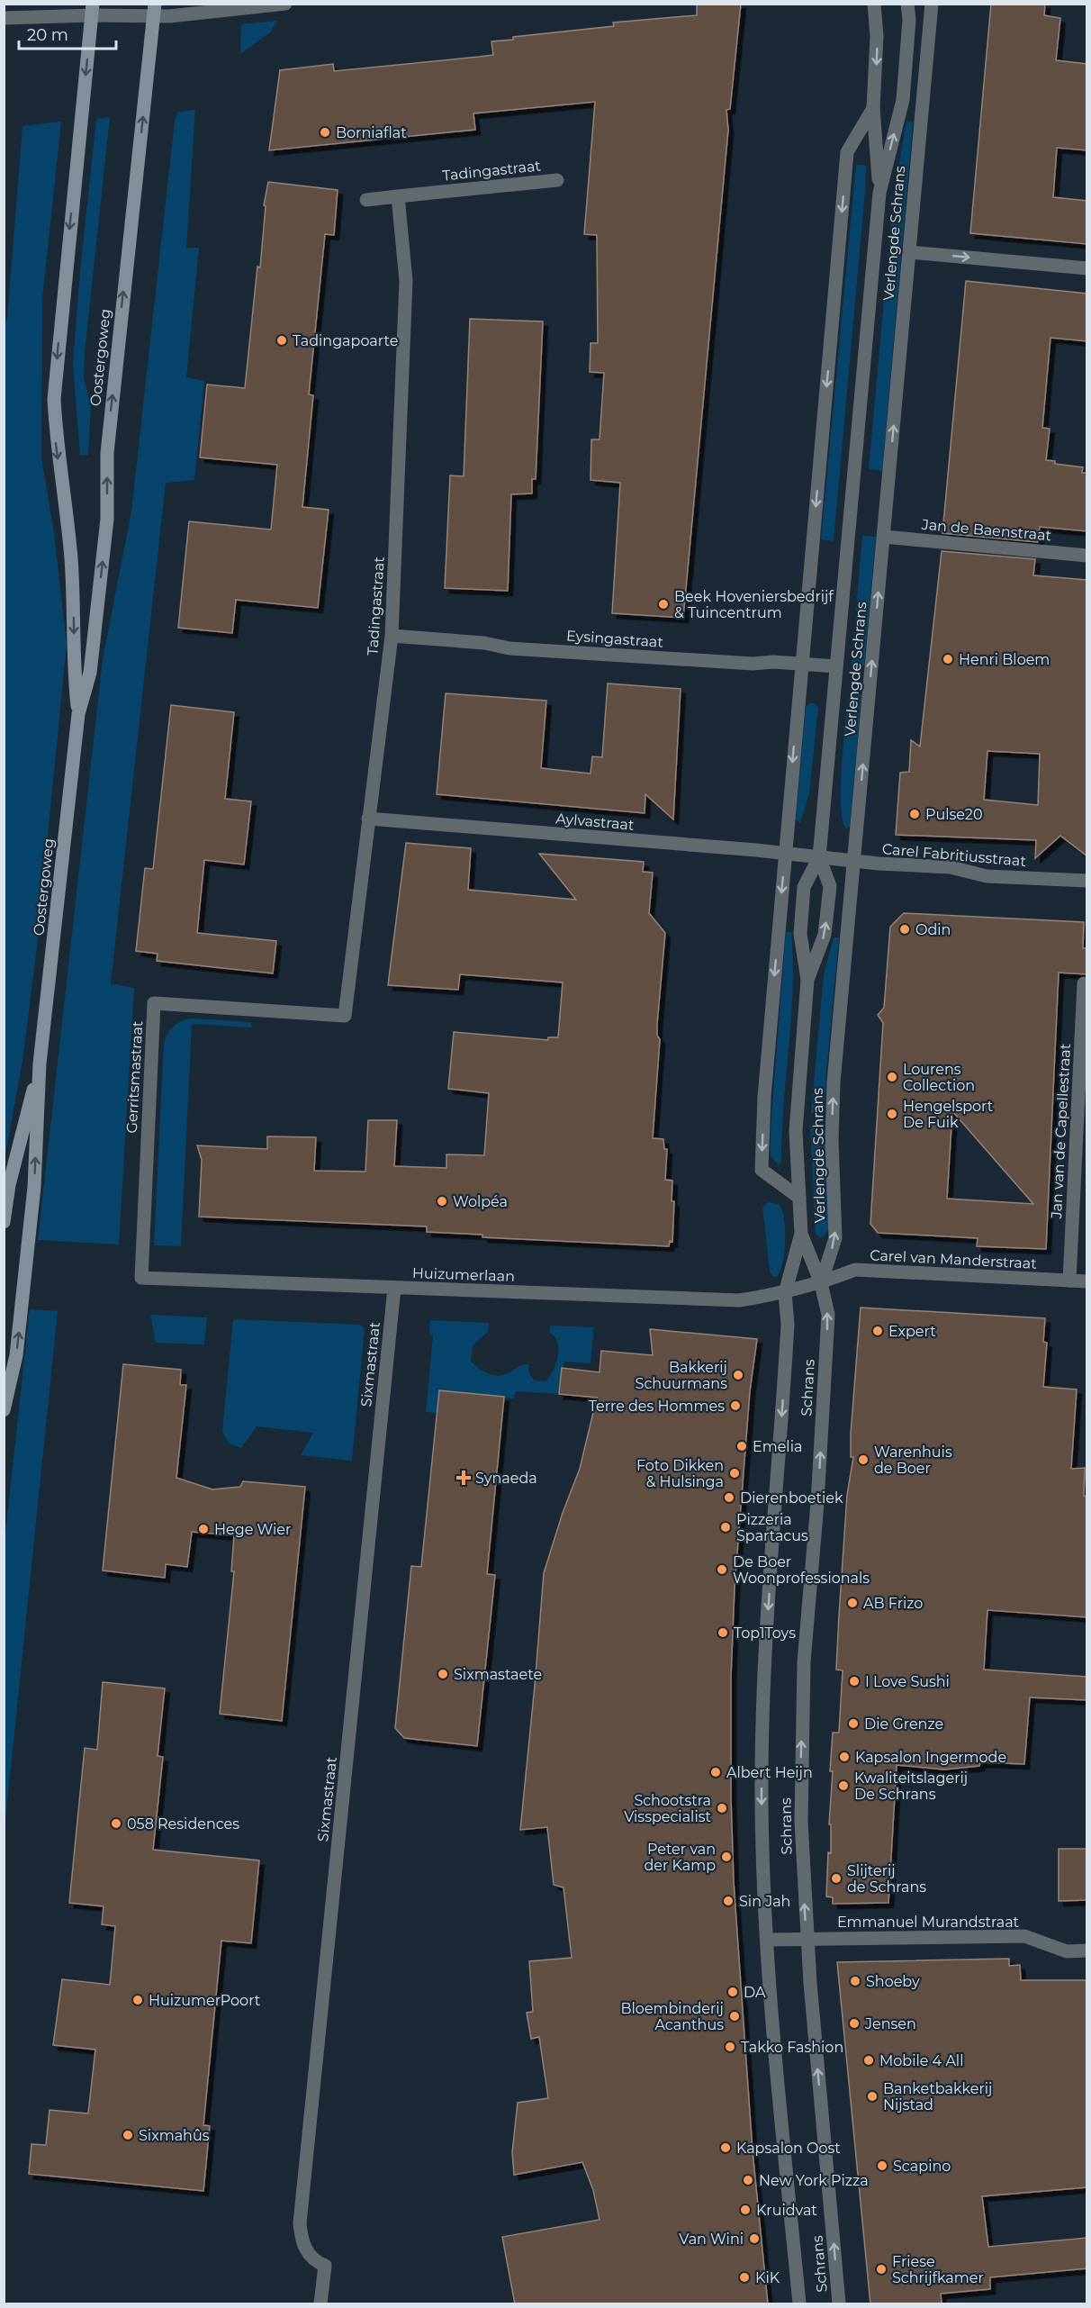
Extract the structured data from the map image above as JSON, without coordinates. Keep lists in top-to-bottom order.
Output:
{
  "streets": {
    "main road": ["Oostergoweg"],
    "street": [
      "Tadingastraat",
      "Verlengde Schrans",
      "Jan de Baenstraat",
      "Eysingastraat",
      "Aylvastraat",
      "Carel Fabritiusstraat",
      "Gerritsmastraat",
      "Jan van de Capellestraat",
      "Carel van Manderstraat",
      "Huizumerlaan",
      "Sixmastraat",
      "Schrans",
      "Emmanuel Murandstraat"
    ]
  },
  "crossings": [
    ["Tadingastraat", "Eysingastraat"],
    ["Tadingastraat", "Aylvastraat"],
    ["Tadingastraat", "Gerritsmastraat"],
    ["Verlengde Schrans", "Jan de Baenstraat"],
    ["Verlengde Schrans", "Eysingastraat"],
    ["Verlengde Schrans", "Aylvastraat"],
    ["Verlengde Schrans", "Carel Fabritiusstraat"],
    ["Verlengde Schrans", "Carel van Manderstraat"],
    ["Verlengde Schrans", "Huizumerlaan"],
    ["Verlengde Schrans", "Schrans"],
    ["Aylvastraat", "Carel Fabritiusstraat"],
    ["Gerritsmastraat", "Huizumerlaan"],
    ["Jan van de Capellestraat", "Carel van Manderstraat"],
    ["Carel van Manderstraat", "Huizumerlaan"],
    ["Carel van Manderstraat", "Schrans"],
    ["Huizumerlaan", "Sixmastraat"],
    ["Huizumerlaan", "Schrans"],
    ["Schrans", "Emmanuel Murandstraat"]
  ],
  "places": {
    "other": [
      "Borniaflat",
      "Tadingapoarte",
      "Beek Hoveniersbedrijf & Tuincentrum",
      "Henri Bloem",
      "Pulse20",
      "Odin",
      "Lourens Collection",
      "Hengelsport De Fuik",
      "Wolpéa",
      "Expert",
      "Bakkerij Schuurmans",
      "Terre des Hommes",
      "Emelia",
      "Warenhuis de Boer",
      "Foto Dikken & Hulsinga",
      "Dierenboetiek",
      "Pizzeria Spartacus",
      "Hege Wier",
      "De Boer Woonprofessionals",
      "AB Frizo",
      "Top1Toys",
      "Sixmastaete",
      "I Love Sushi",
      "Die Grenze",
      "Kapsalon Ingermode",
      "Albert Heijn",
      "Kwaliteitslagerij De Schrans",
      "Schootstra Visspecialist",
      "058 Residences",
      "Peter van der Kamp",
      "Slijterij de Schrans",
      "Sin Jah",
      "Shoeby",
      "DA",
      "HuizumerPoort",
      "Bloembinderij Acanthus",
      "Jensen",
      "Takko Fashion",
      "Mobile 4 All",
      "Banketbakkerij Nijstad",
      "Sixmahûs",
      "Kapsalon Oost",
      "Scapino",
      "New York Pizza",
      "Kruidvat",
      "Van Wini",
      "Friese Schrijfkamer",
      "KiK"
    ],
    "health": ["Synaeda"]
  },
  "scale_bar": "20 m"
}
